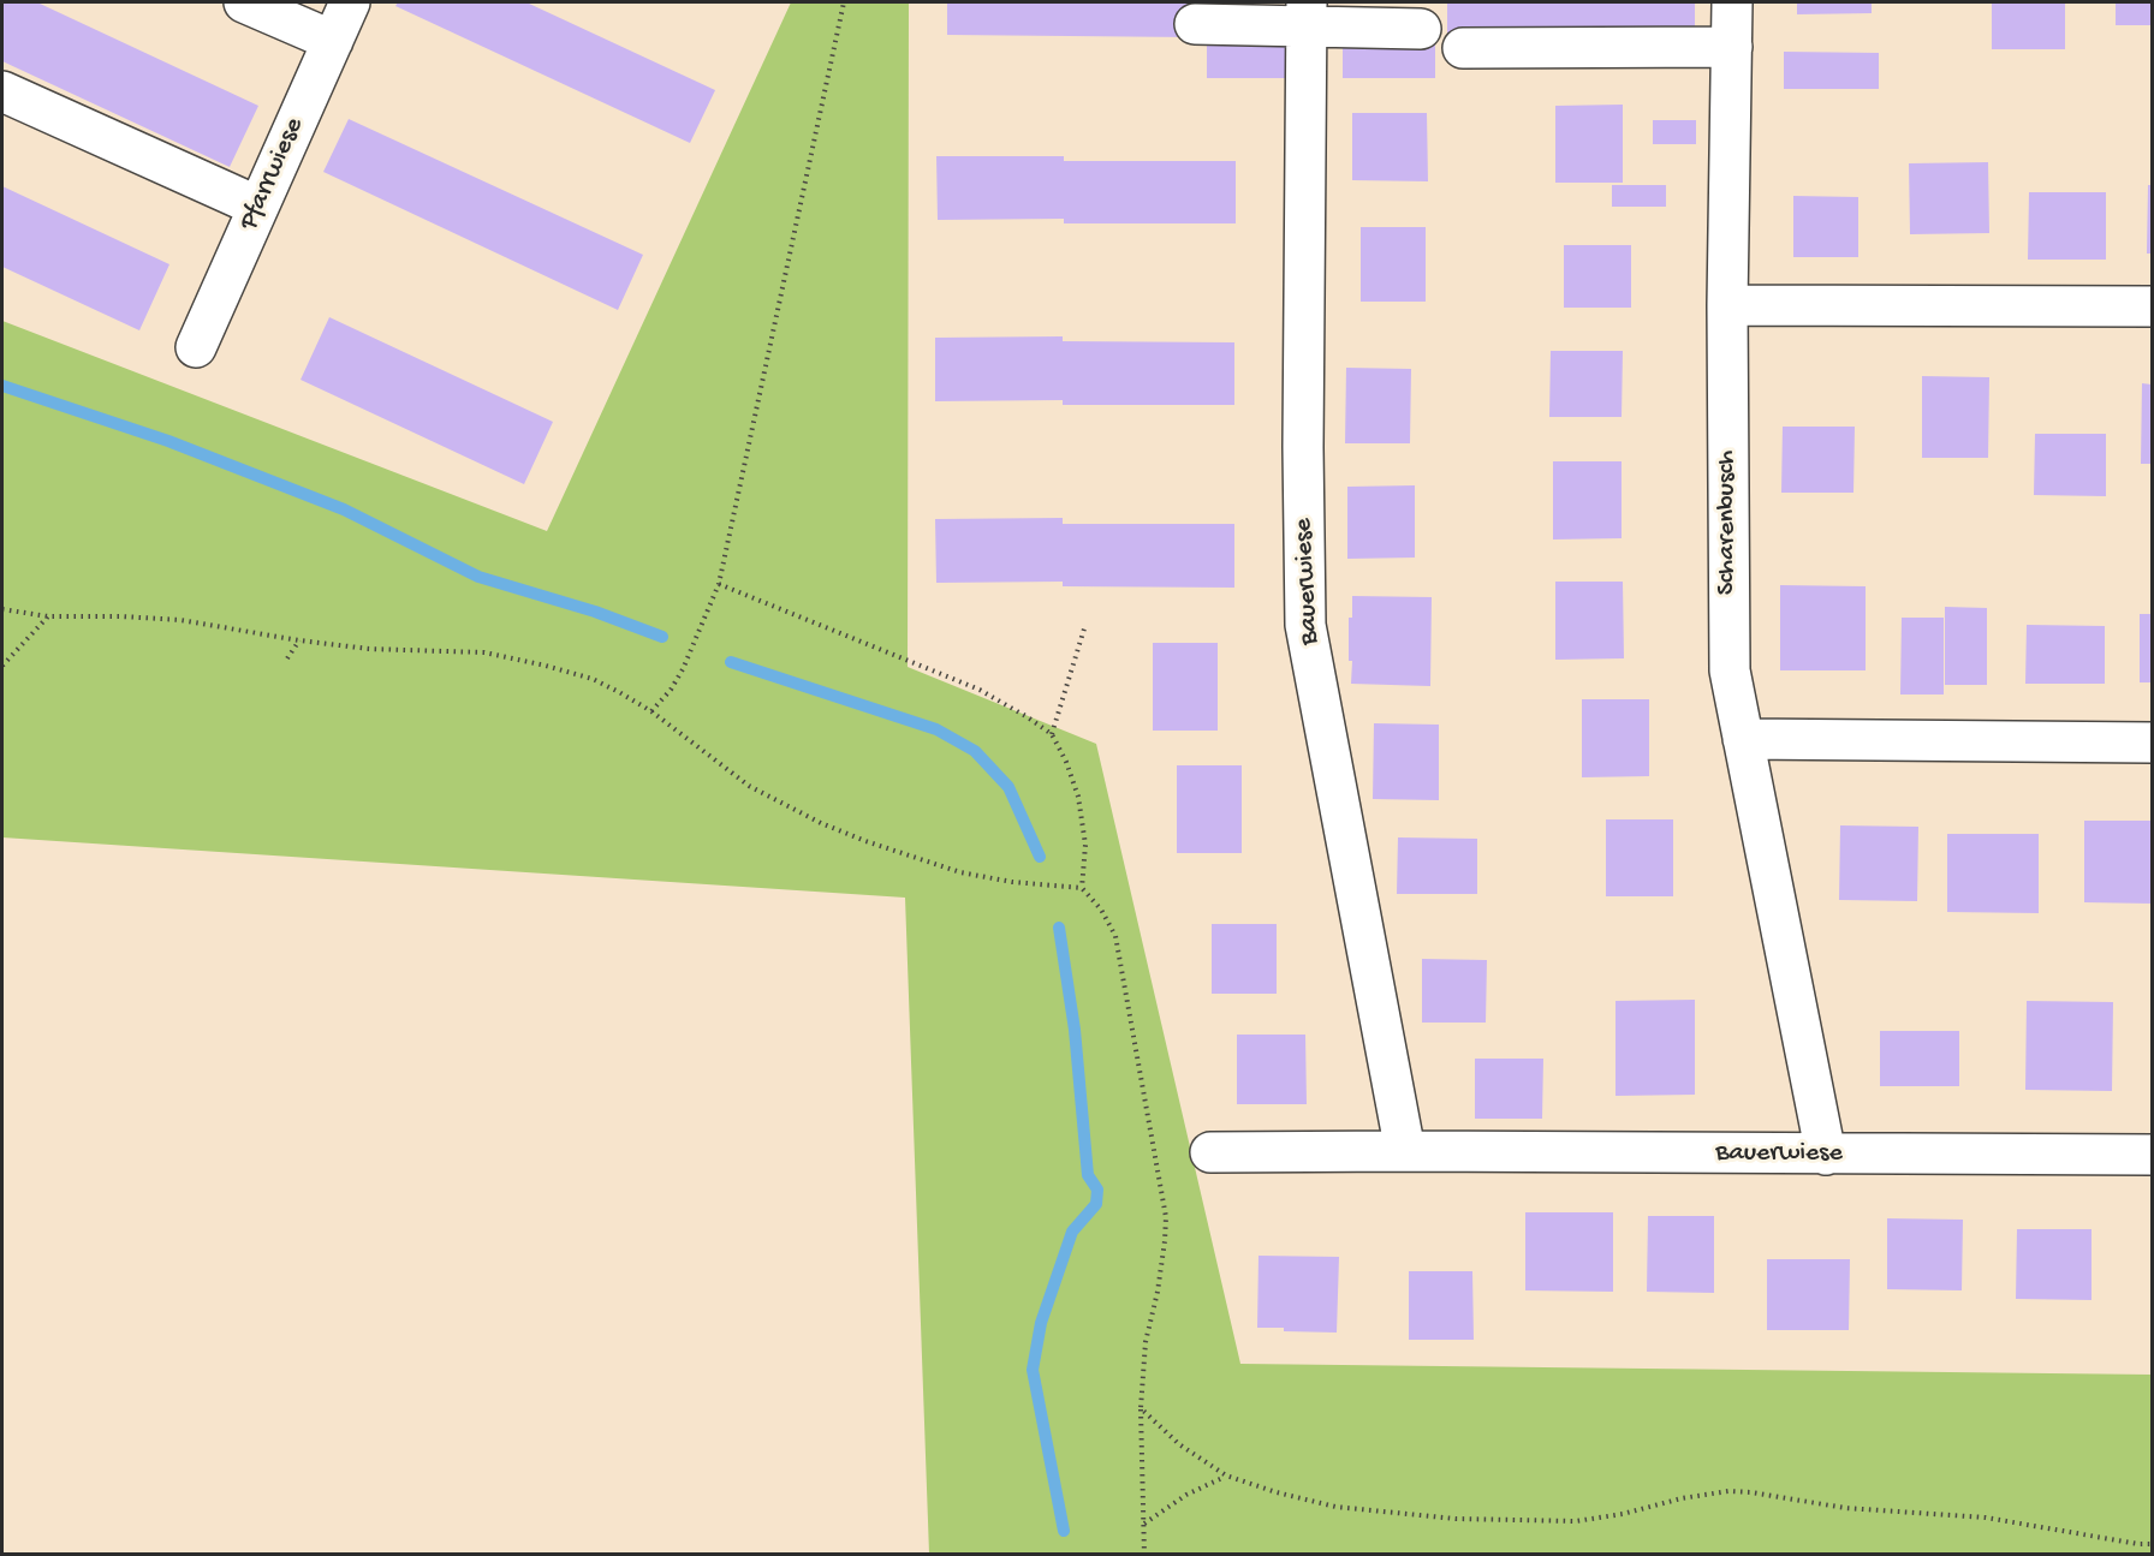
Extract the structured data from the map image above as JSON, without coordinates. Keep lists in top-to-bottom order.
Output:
{
  "streets": {
    "street": ["Pfarrwiese", "Scharenbusch", "Bauerwiese"]
  },
  "crossings": [
    ["Scharenbusch", "Bauerwiese"]
  ]
}
